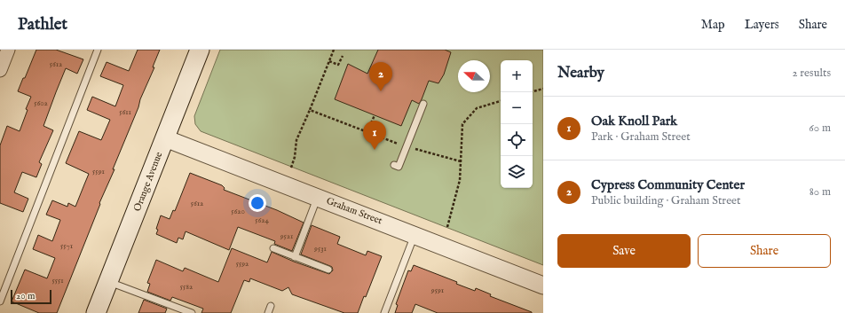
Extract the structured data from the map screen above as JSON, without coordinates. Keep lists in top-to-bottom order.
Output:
{
  "streets": {
    "main road": ["Orange Avenue"],
    "street": ["Graham Street"]
  },
  "crossings": [
    ["Orange Avenue", "Graham Street"]
  ],
  "house_numbers": [
    "5612",
    "5602",
    "5611",
    "5591",
    "5612",
    "5620",
    "5624",
    "9521",
    "5571",
    "9531",
    "5592",
    "5551",
    "5582",
    "9591"
  ],
  "scale_bar": "20 m",
  "north": "left",
  "page": {
    "header": "Pathlet",
    "nav": ["Map", "Layers", "Share"],
    "heading": ["Nearby", "2 results"],
    "map_buttons": ["+", "−"],
    "pins": ["2", "1"],
    "list": [
      {
        "mark": "1",
        "name": "Oak Knoll Park",
        "note": "Park · Graham Street",
        "value": "60 m"
      },
      {
        "mark": "2",
        "name": "Cypress Community Center",
        "note": "Public building · Graham Street",
        "value": "80 m"
      }
    ],
    "buttons": ["Save", "Share"],
    "scale": "20 m"
  }
}
